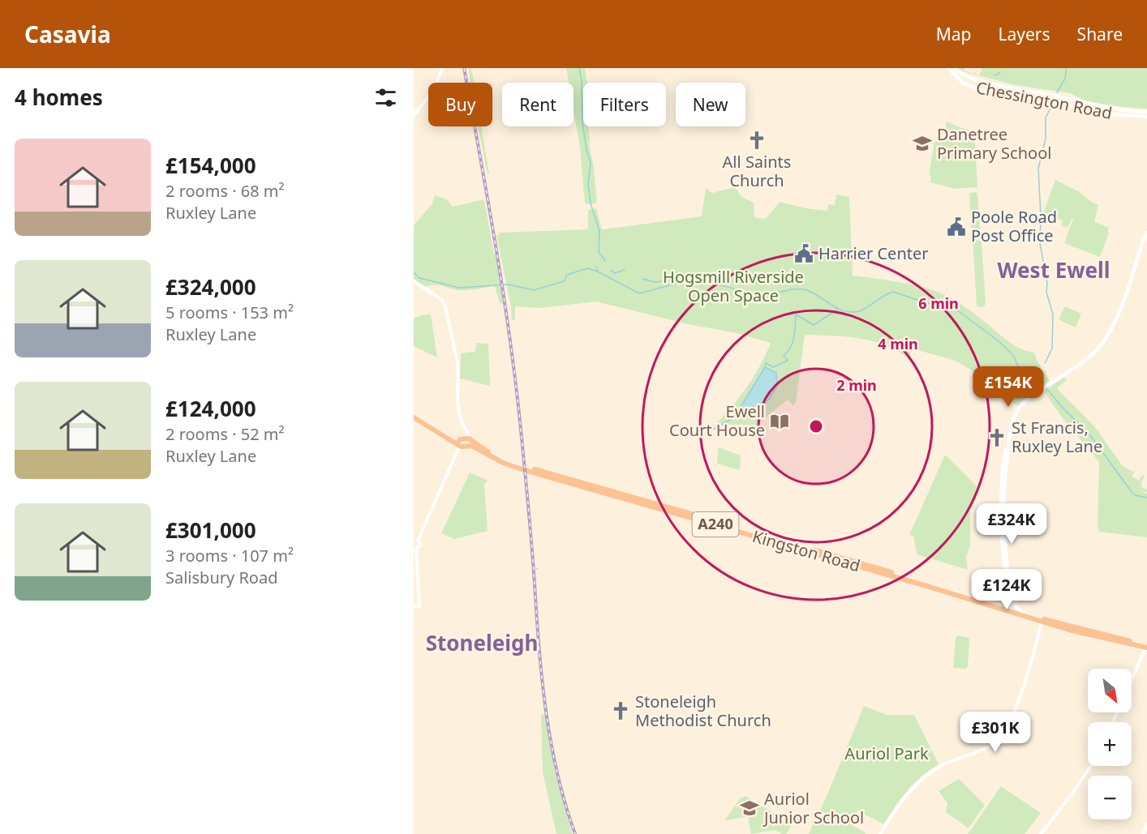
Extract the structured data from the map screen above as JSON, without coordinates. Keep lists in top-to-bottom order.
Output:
{
  "streets": {
    "highway": ["A240", "Kingston Road"],
    "main road": ["Chessington Road"]
  },
  "districts": ["West Ewell", "Stoneleigh"],
  "parks": ["Hogsmill Riverside Open Space", "Auriol Park"],
  "places": {
    "church": ["All Saints Church", "St Francis, Ruxley Lane", "Stoneleigh Methodist Church"],
    "school or university": ["Danetree Primary School", "Auriol Junior School"],
    "public building": ["Poole Road Post Office", "Harrier Center"],
    "library": ["Ewell Court House"]
  },
  "north": "bottom right",
  "page": {
    "header": "Casavia",
    "nav": ["Map", "Layers", "Share"],
    "heading": "4 homes",
    "chip": [
      "Buy",
      "Rent",
      "Filters",
      "New"
    ],
    "list": [
      {
        "name": "£154,000",
        "note": "2 rooms · 68 m² · Ruxley Lane"
      },
      {
        "name": "£324,000",
        "note": "5 rooms · 153 m² · Ruxley Lane"
      },
      {
        "name": "£124,000",
        "note": "2 rooms · 52 m² · Ruxley Lane"
      },
      {
        "name": "£301,000",
        "note": "3 rooms · 107 m² · Salisbury Road"
      }
    ],
    "price": [
      "£154K",
      "£324K",
      "£124K",
      "£301K"
    ],
    "map_buttons": ["+", "−"]
  },
  "rings": ["6 min", "4 min", "2 min"]
}
